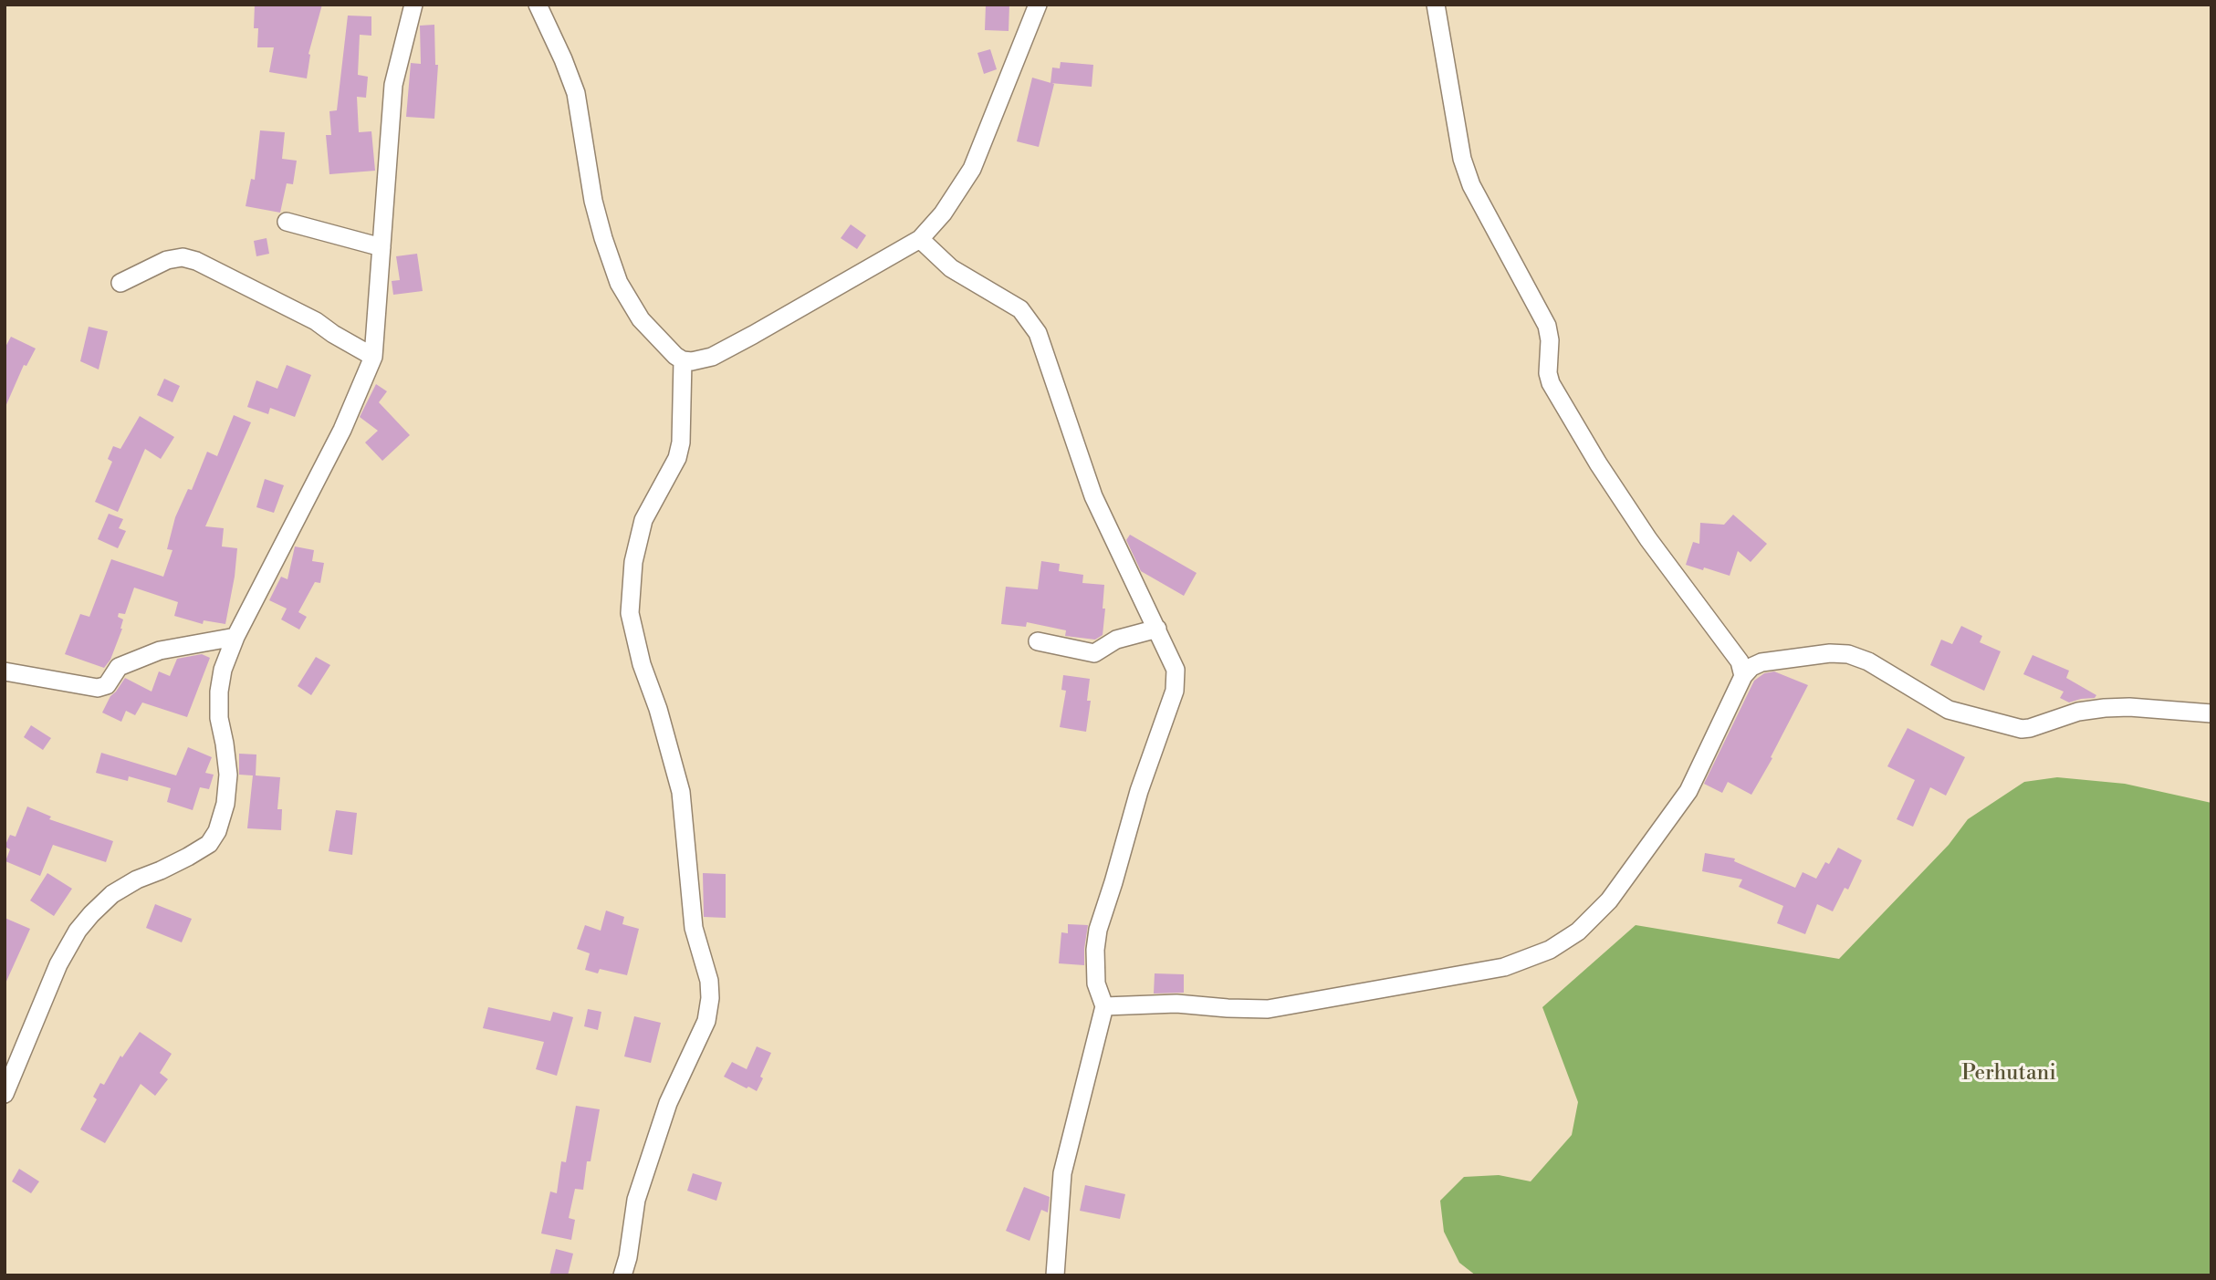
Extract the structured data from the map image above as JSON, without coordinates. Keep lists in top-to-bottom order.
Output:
{
  "parks": ["Perhutani"]
}
